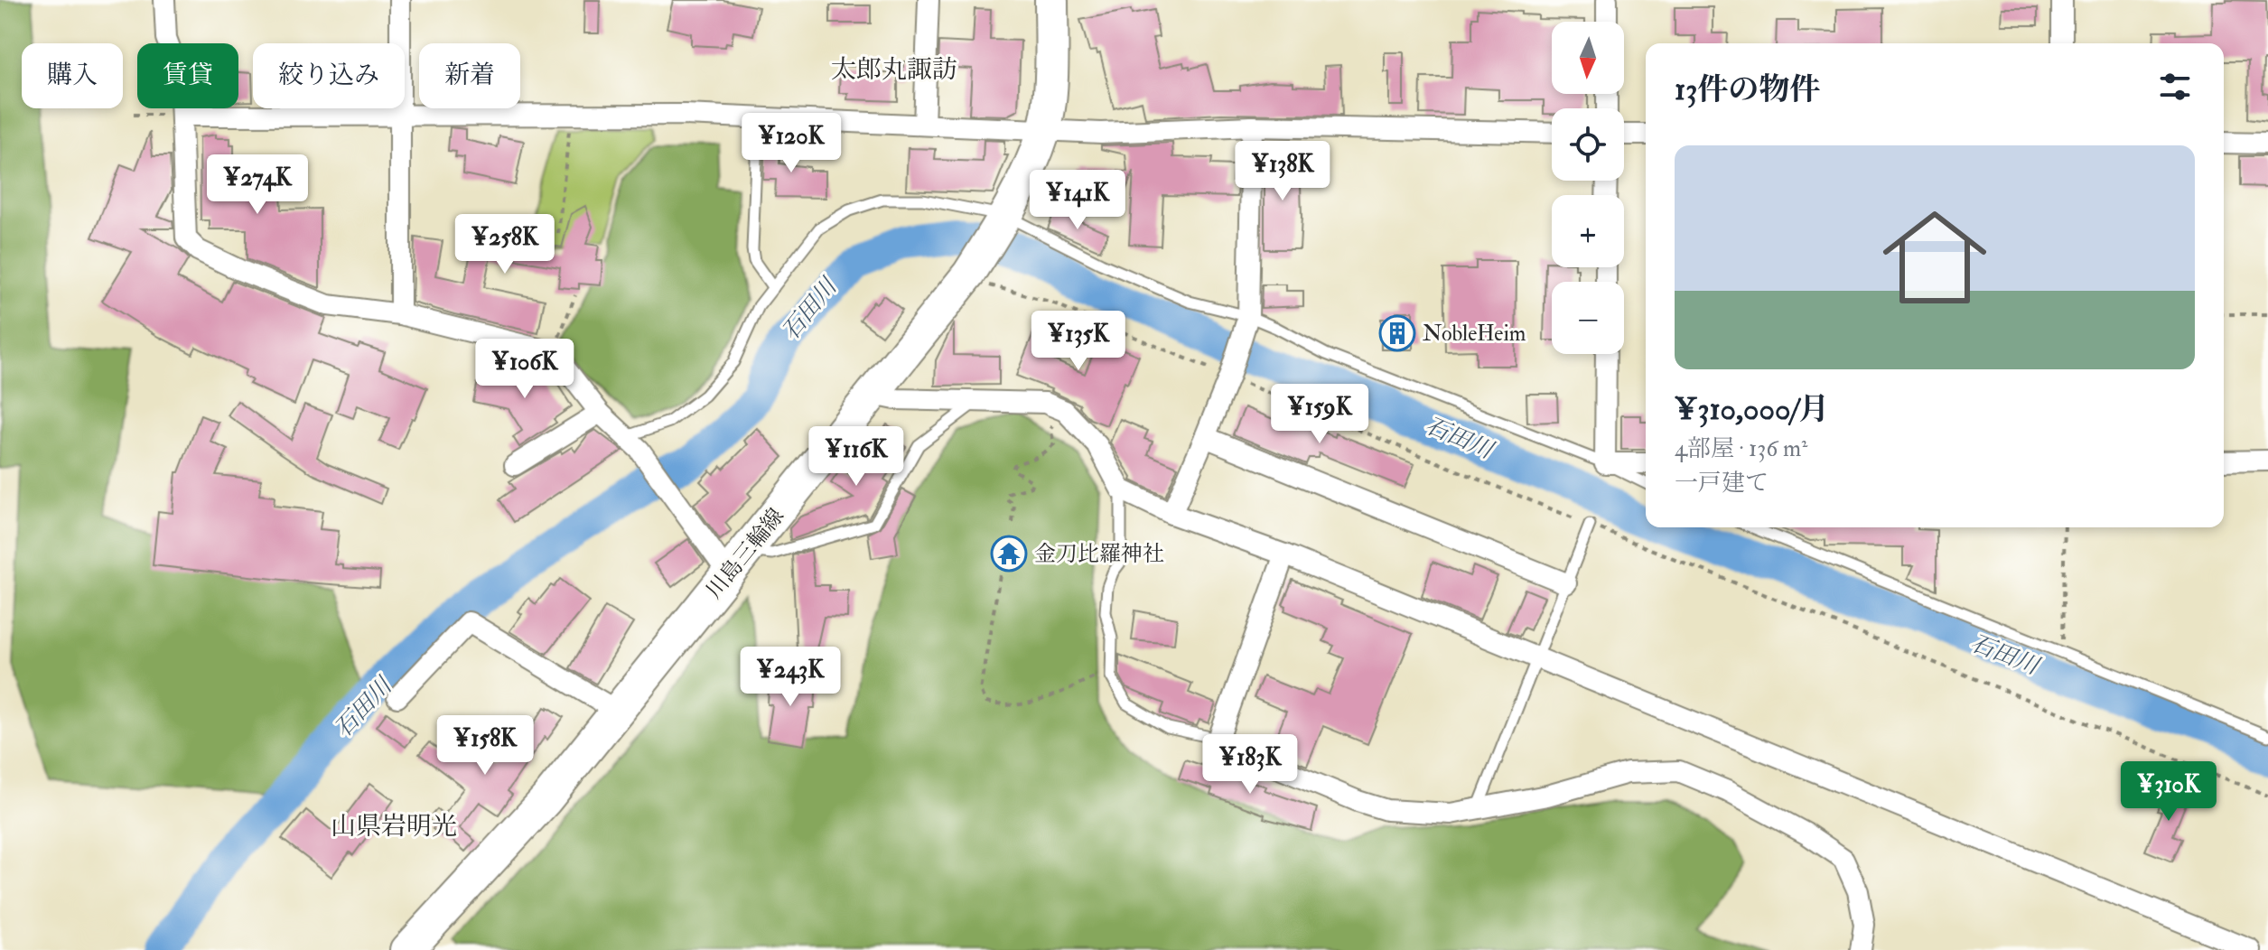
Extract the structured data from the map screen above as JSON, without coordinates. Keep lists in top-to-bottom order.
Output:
{
  "streets": {
    "main road": ["川島三輪線"]
  },
  "districts": ["太郎丸諏訪", "山県岩明光"],
  "water": ["石田川"],
  "places": {
    "building": ["NobleHeim"],
    "temple": ["金刀比羅神社"]
  },
  "north": "bottom",
  "page": {
    "map_buttons": ["+", "−"],
    "chip": [
      "購入",
      "賃貸",
      "絞り込み",
      "新着"
    ],
    "heading": "13件の物件",
    "price": [
      "¥120K",
      "¥138K",
      "¥274K",
      "¥141K",
      "¥258K",
      "¥135K",
      "¥106K",
      "¥159K",
      "¥116K",
      "¥243K",
      "¥158K",
      "¥183K",
      "¥310K"
    ],
    "list": [
      {
        "name": "¥310,000/月",
        "note": "4部屋 · 136 m² · 一戸建て"
      }
    ]
  }
}
